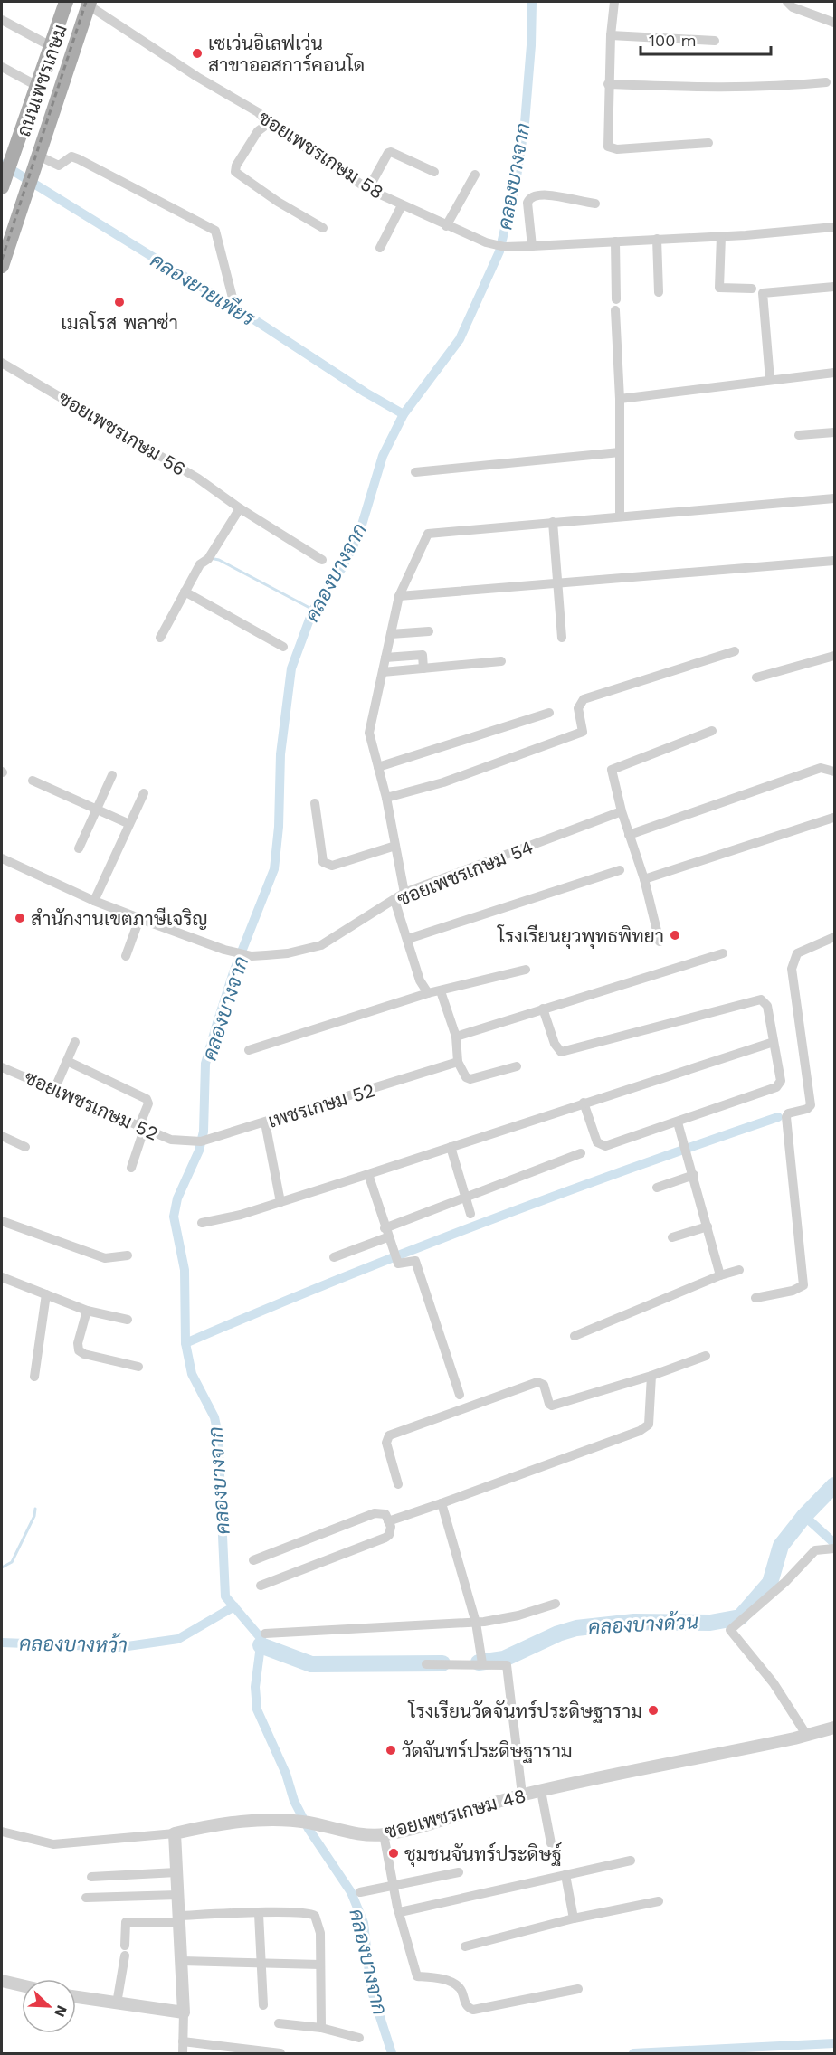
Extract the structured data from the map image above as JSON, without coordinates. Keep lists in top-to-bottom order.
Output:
{
  "streets": {
    "main road": ["ถนนเพชรเกษม"],
    "street": [
      "ซอยเพชรเกษม 58",
      "ซอยเพชรเกษม 56",
      "ซอยเพชรเกษม 54",
      "ซอยเพชรเกษม 52",
      "เพชรเกษม 52",
      "ซอยเพชรเกษม 48"
    ]
  },
  "crossings": [
    ["ถนนเพชรเกษม", "ซอยเพชรเกษม 58"],
    ["ซอยเพชรเกษม 52", "เพชรเกษม 52"]
  ],
  "water": [
    "คลองบางจาก",
    "คลองยายเพียร",
    "คลองบางด้วน",
    "คลองบางหว้า"
  ],
  "places": [
    "เซเว่นอิเลฟเว่น สาขาออสการ์คอนโด",
    "เมลโรส พลาซ่า",
    "สำนักงานเขตภาษีเจริญ",
    "โรงเรียนยุวพุทธพิทยา",
    "โรงเรียนวัดจันทร์ประดิษฐาราม",
    "วัดจันทร์ประดิษฐาราม",
    "ชุมชนจันทร์ประดิษฐ์"
  ],
  "scale_bar": "100 m",
  "north": "bottom right"
}
